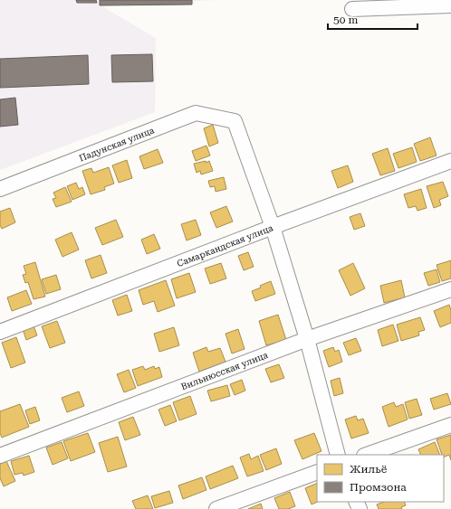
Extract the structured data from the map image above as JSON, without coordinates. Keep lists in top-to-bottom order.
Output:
{
  "streets": {
    "street": ["Падунская улица", "Самаркандская улица", "Вильнюсская улица"]
  },
  "crossings": [
    ["Падунская улица", "Самаркандская улица"]
  ],
  "legend": ["Жильё", "Промзона"],
  "scale_bar": "50 m"
}
